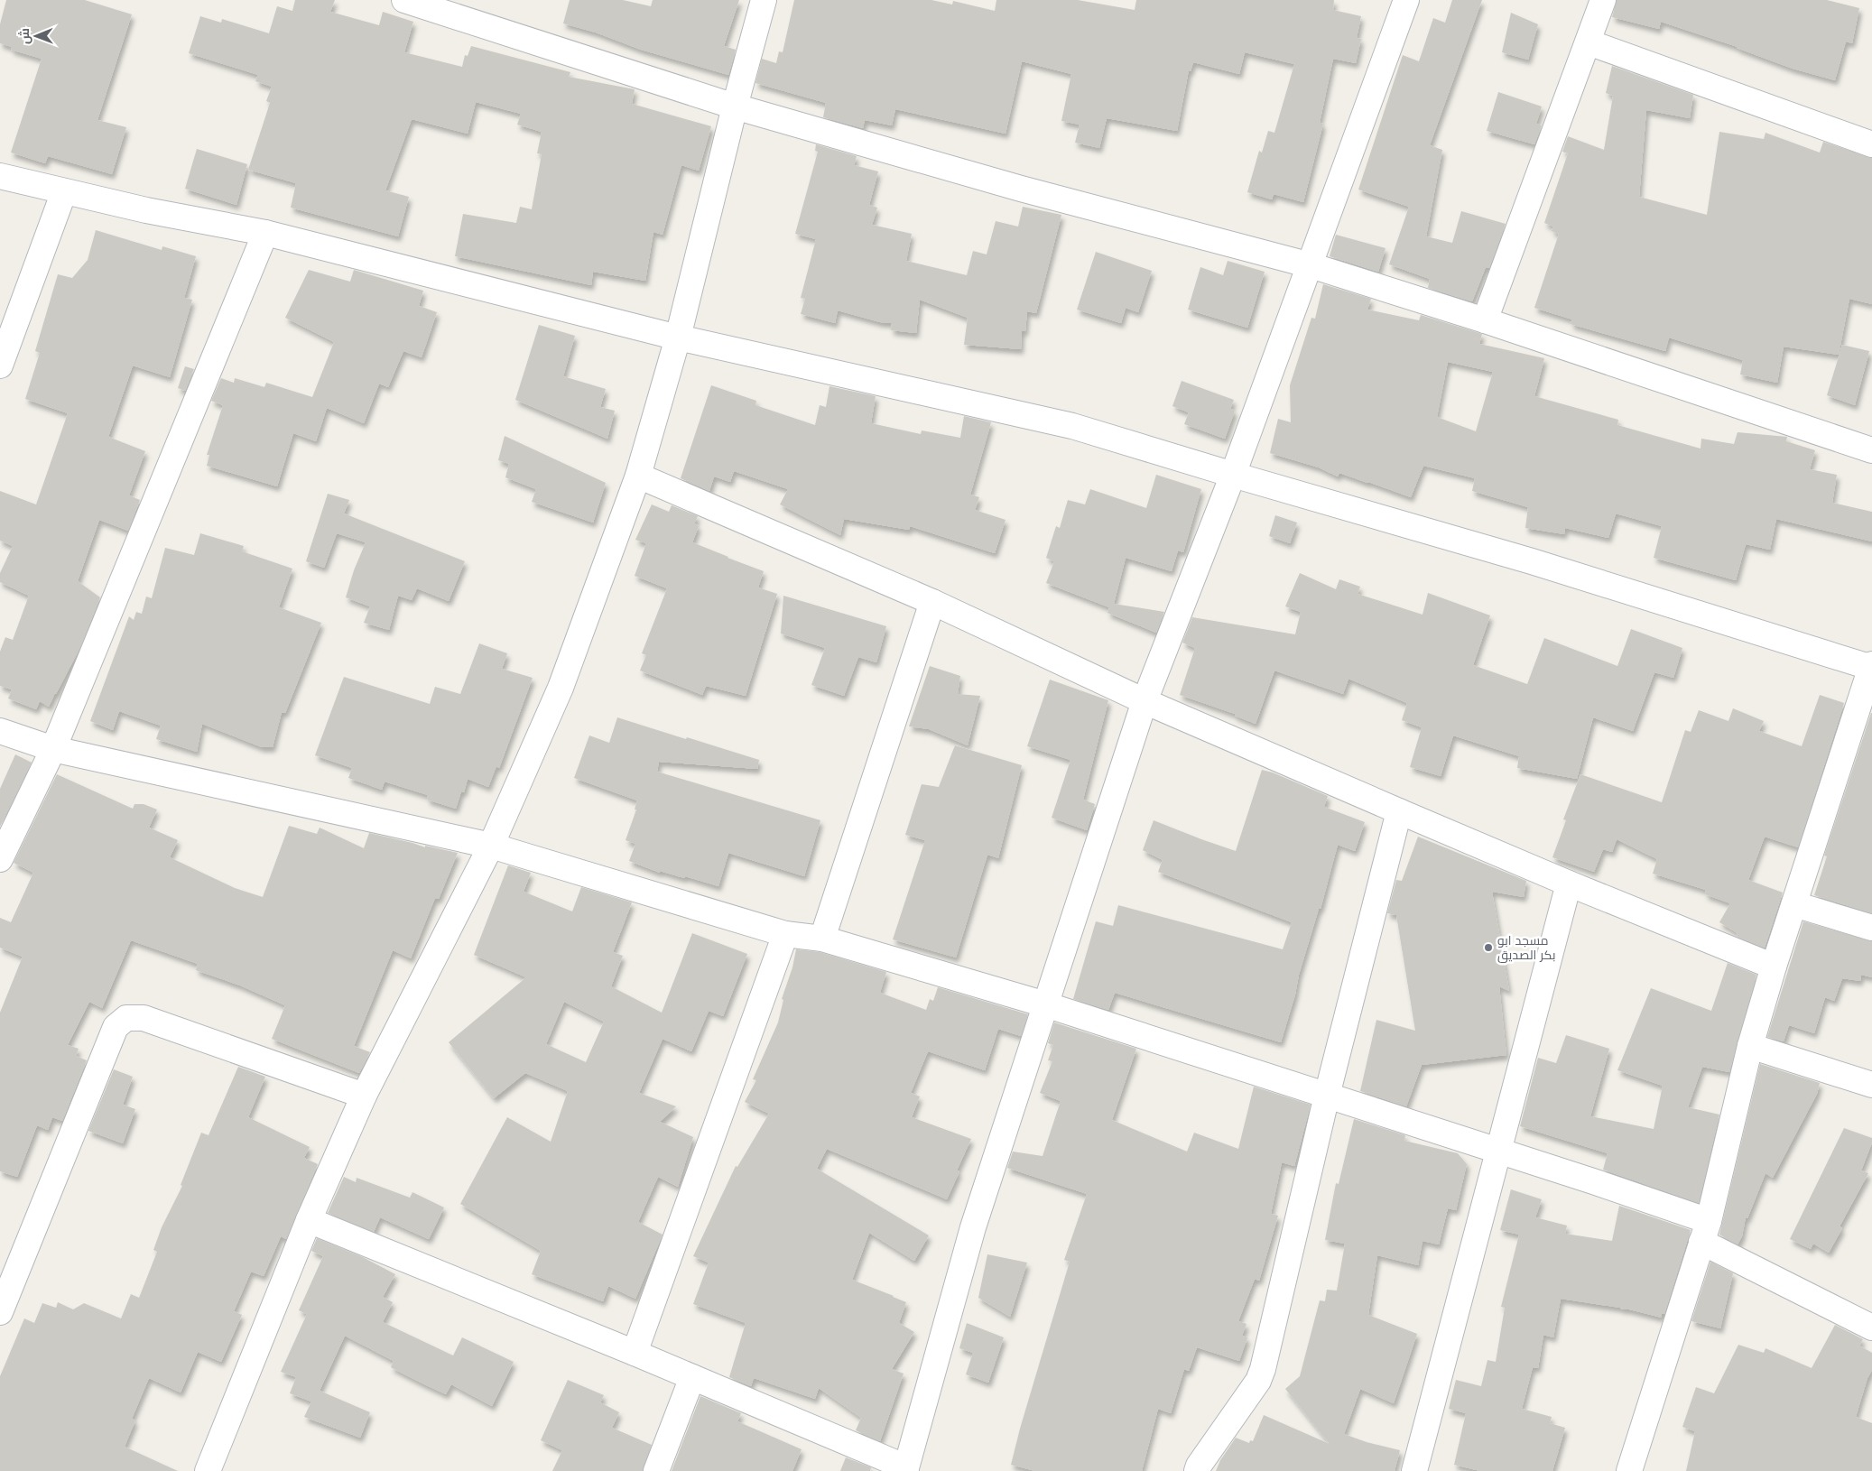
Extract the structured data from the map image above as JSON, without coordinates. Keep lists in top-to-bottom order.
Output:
{
  "places": ["مسجد ابو بكر الصديق"],
  "north": "left"
}
